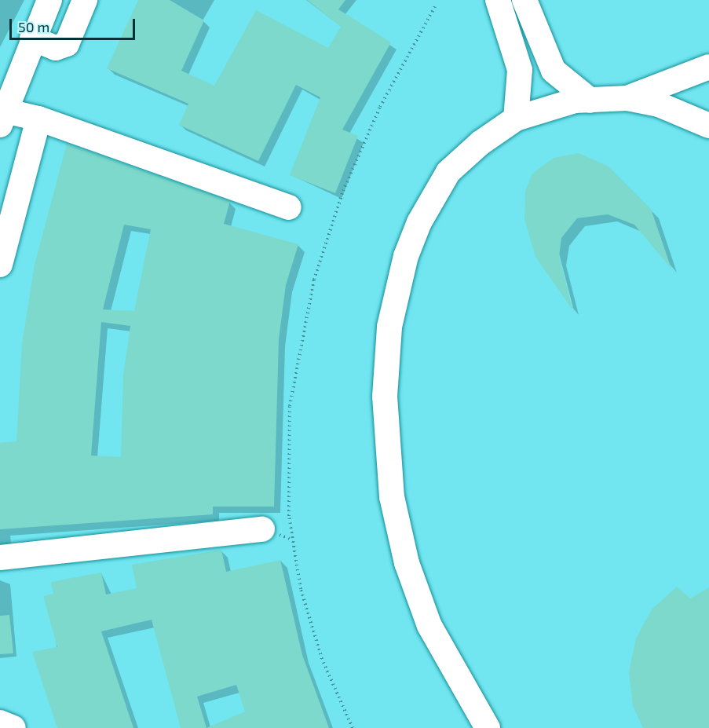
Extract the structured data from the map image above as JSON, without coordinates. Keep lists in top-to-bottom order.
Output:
{
  "scale_bar": "50 m"
}
